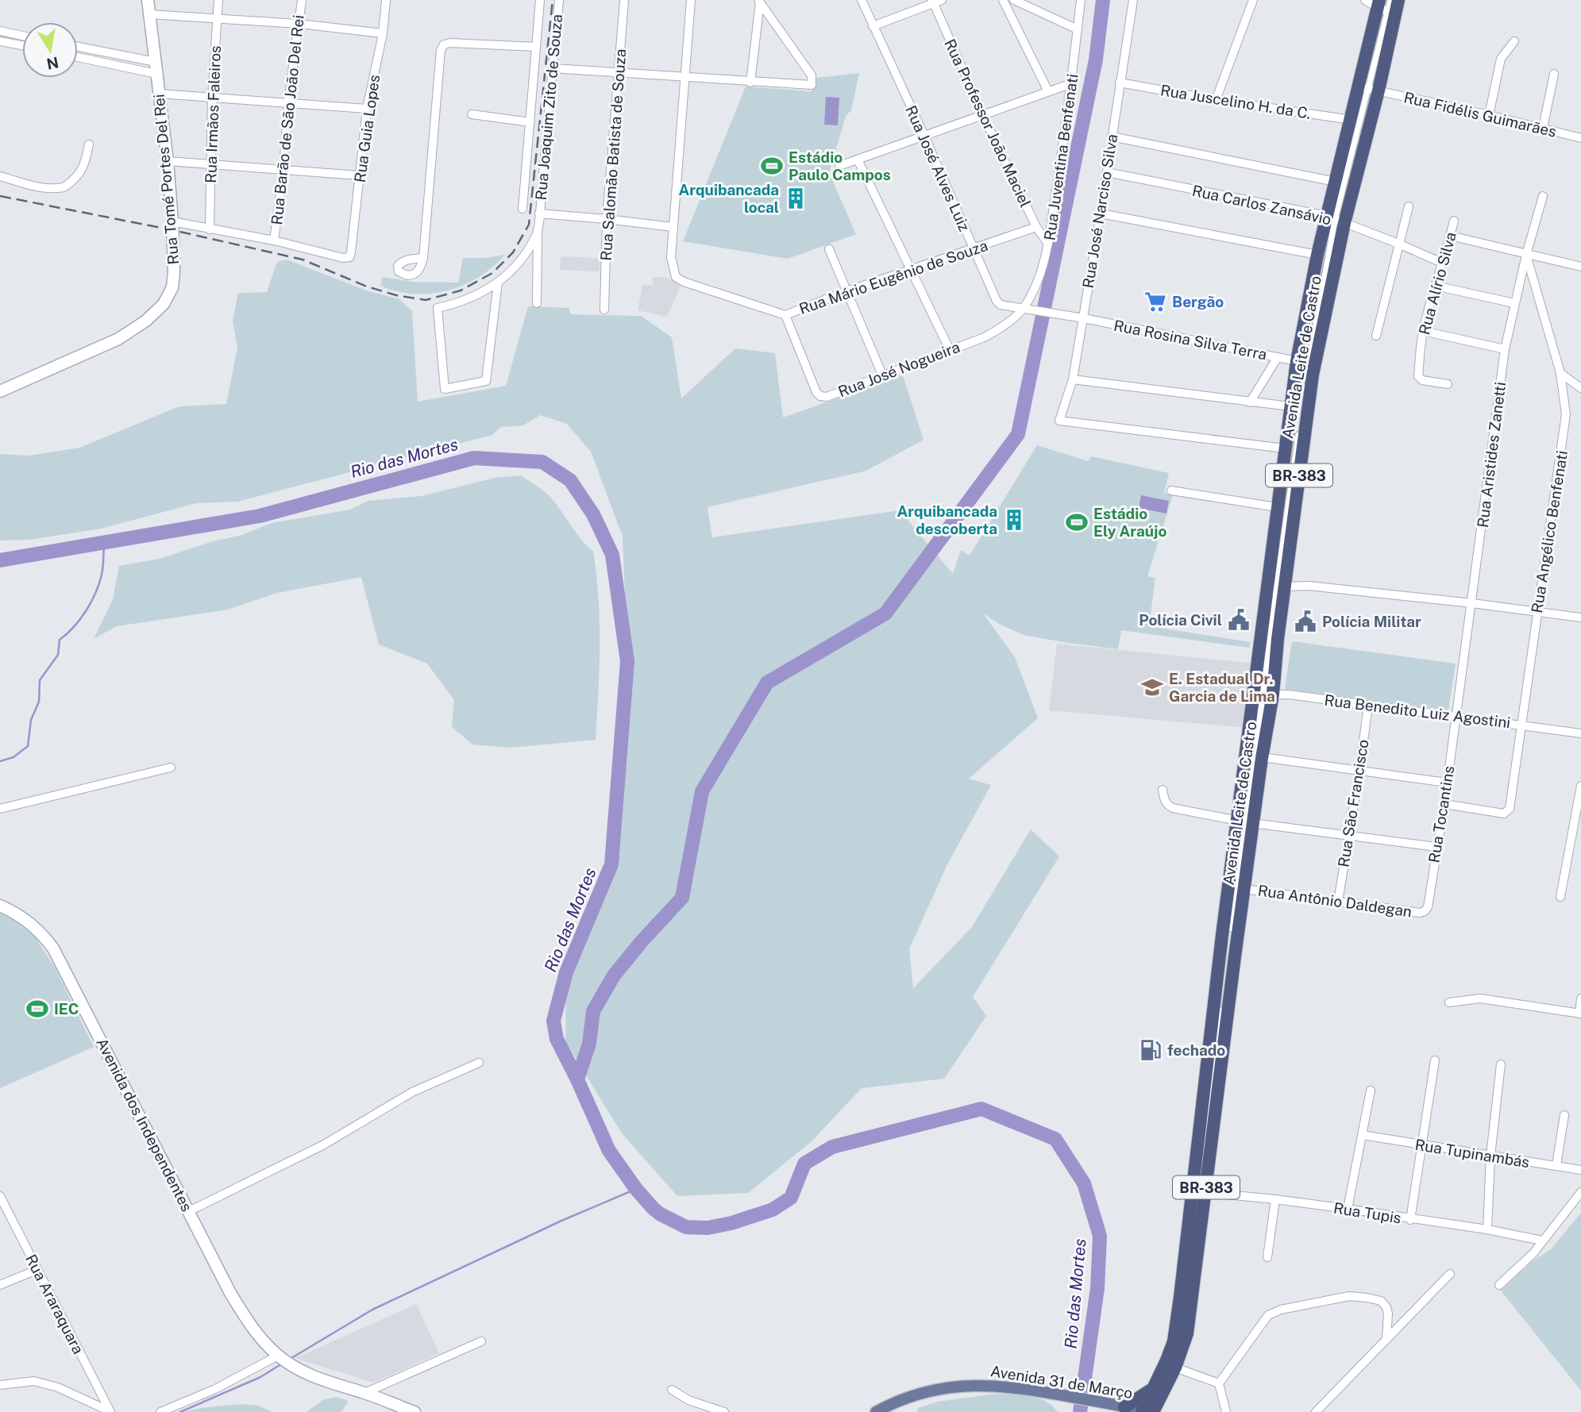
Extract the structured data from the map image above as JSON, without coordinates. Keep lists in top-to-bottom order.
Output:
{
  "streets": {
    "highway": ["Avenida Leite de Castro", "BR-383"],
    "main road": ["Rua Tomé Portes Del Rei", "Avenida dos Independentes", "Avenida 31 de Março"],
    "street": [
      "Rua Juscelino H. da C.",
      "Rua Joaquim Zito de Souza",
      "Rua Irmãos Faleiros",
      "Rua Fidélis Guimarães",
      "Rua Barão de São João Del Rei",
      "Rua Professor João Maciel",
      "Rua Guia Lopes",
      "Rua Salomão Batista de Souza",
      "Rua Juventina Benfenati",
      "Rua José Alves Luiz",
      "Rua Carlos Zansávio",
      "Rua José Narciso Silva",
      "Rua Mário Eugênio de Souza",
      "Rua Alírio Silva",
      "Rua Rosina Silva Terra",
      "Rua José Nogueira",
      "Rua Aristides Zanetti",
      "Rua Angélico Benfenati",
      "Rua Benedito Luiz Agostini",
      "Rua São Francisco",
      "Rua Tocantins",
      "Rua Antônio Daldegan",
      "Rua Tupinambás",
      "Rua Tupis",
      "Rua Araraquara"
    ]
  },
  "crossings": [
    ["Rua Juscelino H. da C.", "Rua José Narciso Silva"],
    ["Rua Juscelino H. da C.", "Avenida Leite de Castro"],
    ["Rua Fidélis Guimarães", "Avenida Leite de Castro"],
    ["Rua Barão de São João Del Rei", "Rua Guia Lopes"],
    ["Rua Professor João Maciel", "Rua Juventina Benfenati"],
    ["Rua Professor João Maciel", "Rua Mário Eugênio de Souza"],
    ["Rua Juventina Benfenati", "Rua José Alves Luiz"],
    ["Rua Juventina Benfenati", "Rua José Nogueira"],
    ["Rua José Alves Luiz", "Rua Mário Eugênio de Souza"],
    ["Rua José Alves Luiz", "Rua Rosina Silva Terra"],
    ["Rua José Alves Luiz", "Rua José Nogueira"],
    ["Rua Carlos Zansávio", "Rua José Narciso Silva"],
    ["Rua Carlos Zansávio", "Rua Alírio Silva"],
    ["Rua Carlos Zansávio", "Avenida Leite de Castro"],
    ["Rua José Narciso Silva", "Rua Rosina Silva Terra"],
    ["Rua José Narciso Silva", "Avenida Leite de Castro"],
    ["Rua Mário Eugênio de Souza", "Rua José Nogueira"],
    ["Rua Rosina Silva Terra", "Avenida Leite de Castro"],
    ["Avenida Leite de Castro", "Rua Benedito Luiz Agostini"],
    ["Avenida Leite de Castro", "Rua Antônio Daldegan"],
    ["Avenida Leite de Castro", "Rua Tupis"],
    ["Avenida Leite de Castro", "Avenida 31 de Março"],
    ["Rua Aristides Zanetti", "Rua Angélico Benfenati"],
    ["Rua Aristides Zanetti", "Rua Benedito Luiz Agostini"],
    ["Rua Aristides Zanetti", "Rua Tocantins"],
    ["Rua Angélico Benfenati", "Rua Benedito Luiz Agostini"],
    ["Rua Angélico Benfenati", "Rua Tocantins"],
    ["Rua Benedito Luiz Agostini", "Rua São Francisco"],
    ["Rua Benedito Luiz Agostini", "Rua Tocantins"],
    ["Rua São Francisco", "Rua Antônio Daldegan"],
    ["Rua Tocantins", "Rua Antônio Daldegan"]
  ],
  "water": ["Rio das Mortes"],
  "places": {
    "sports": ["Estádio Paulo Campos", "Estádio Ely Araújo", "IEC"],
    "building": ["Arquibancada local", "Arquibancada descoberta"],
    "supermarket": ["Bergão"],
    "public building": ["Polícia Civil", "Polícia Militar"],
    "school or university": ["E. Estadual Dr. Garcia de Lima"],
    "fuel station": ["fechado"]
  },
  "north": "bottom"
}
